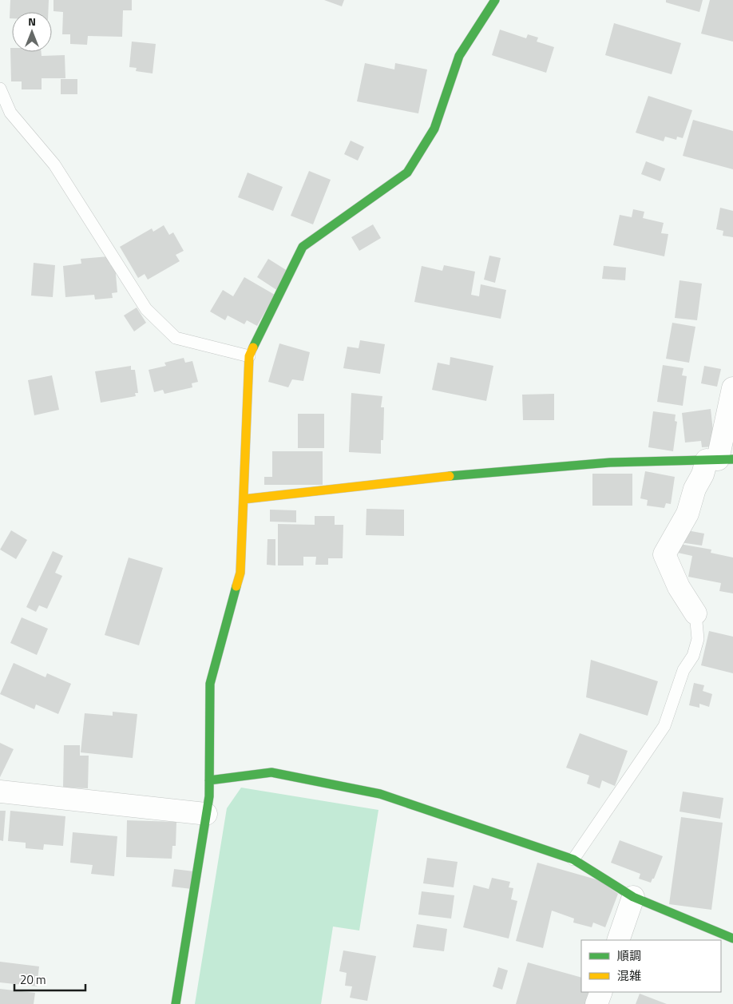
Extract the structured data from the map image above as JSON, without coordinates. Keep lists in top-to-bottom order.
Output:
{
  "legend": ["順調", "混雑"],
  "scale_bar": "20 m",
  "north": "top"
}
